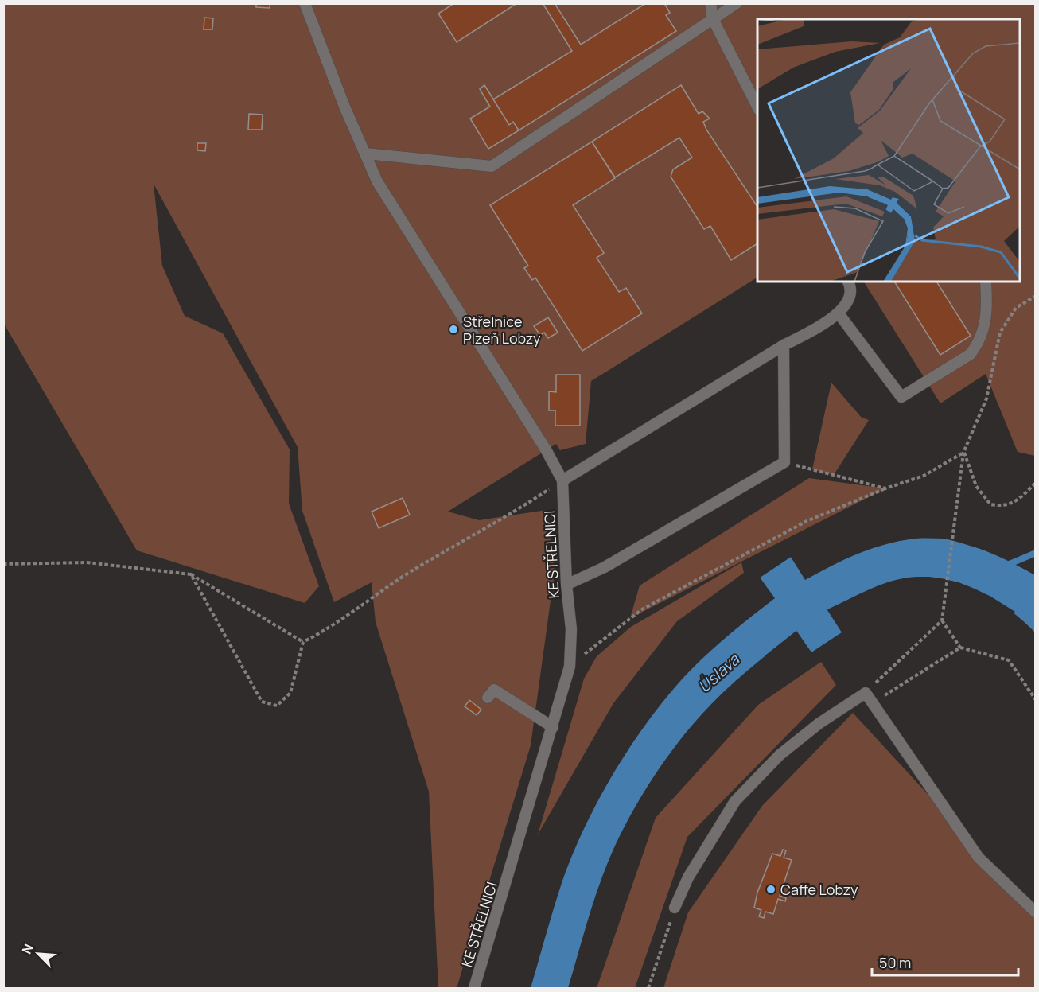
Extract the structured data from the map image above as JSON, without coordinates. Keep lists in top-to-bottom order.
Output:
{
  "streets": {
    "lane": ["KE STŘELNICI"]
  },
  "water": ["Úslava"],
  "places": ["Střelnice Plzeň Lobzy", "Caffe Lobzy"],
  "scale_bar": "50 m",
  "north": "top left"
}
